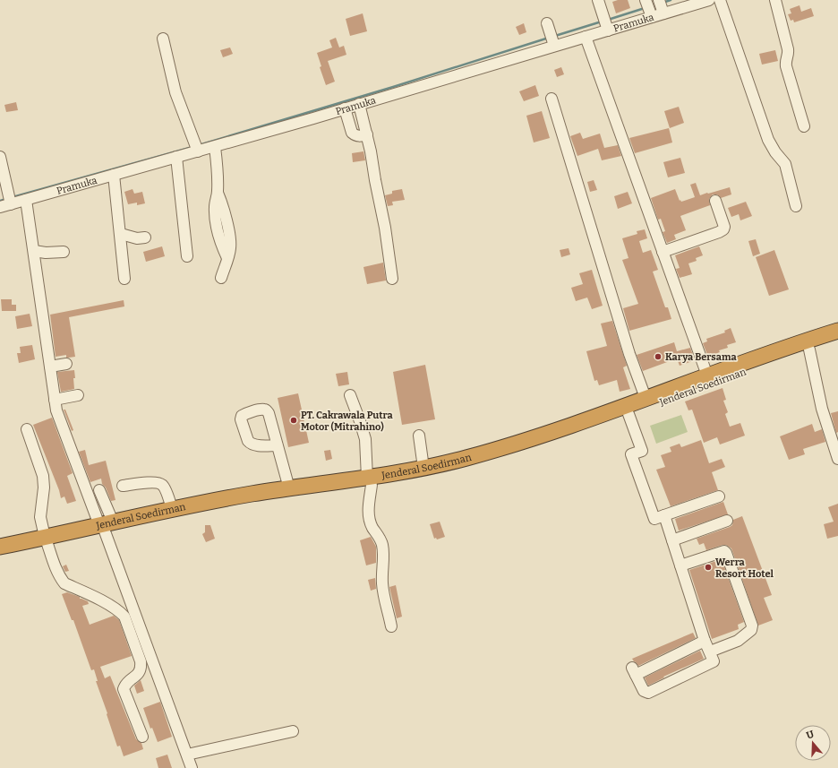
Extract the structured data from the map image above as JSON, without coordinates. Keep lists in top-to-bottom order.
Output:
{
  "streets": {
    "highway": ["Jenderal Soedirman"],
    "street": ["Pramuka"]
  },
  "places": ["Karya Bersama", "PT. Cakrawala Putra Motor (Mitrahino)", "Werra Resort Hotel"],
  "north": "top"
}
